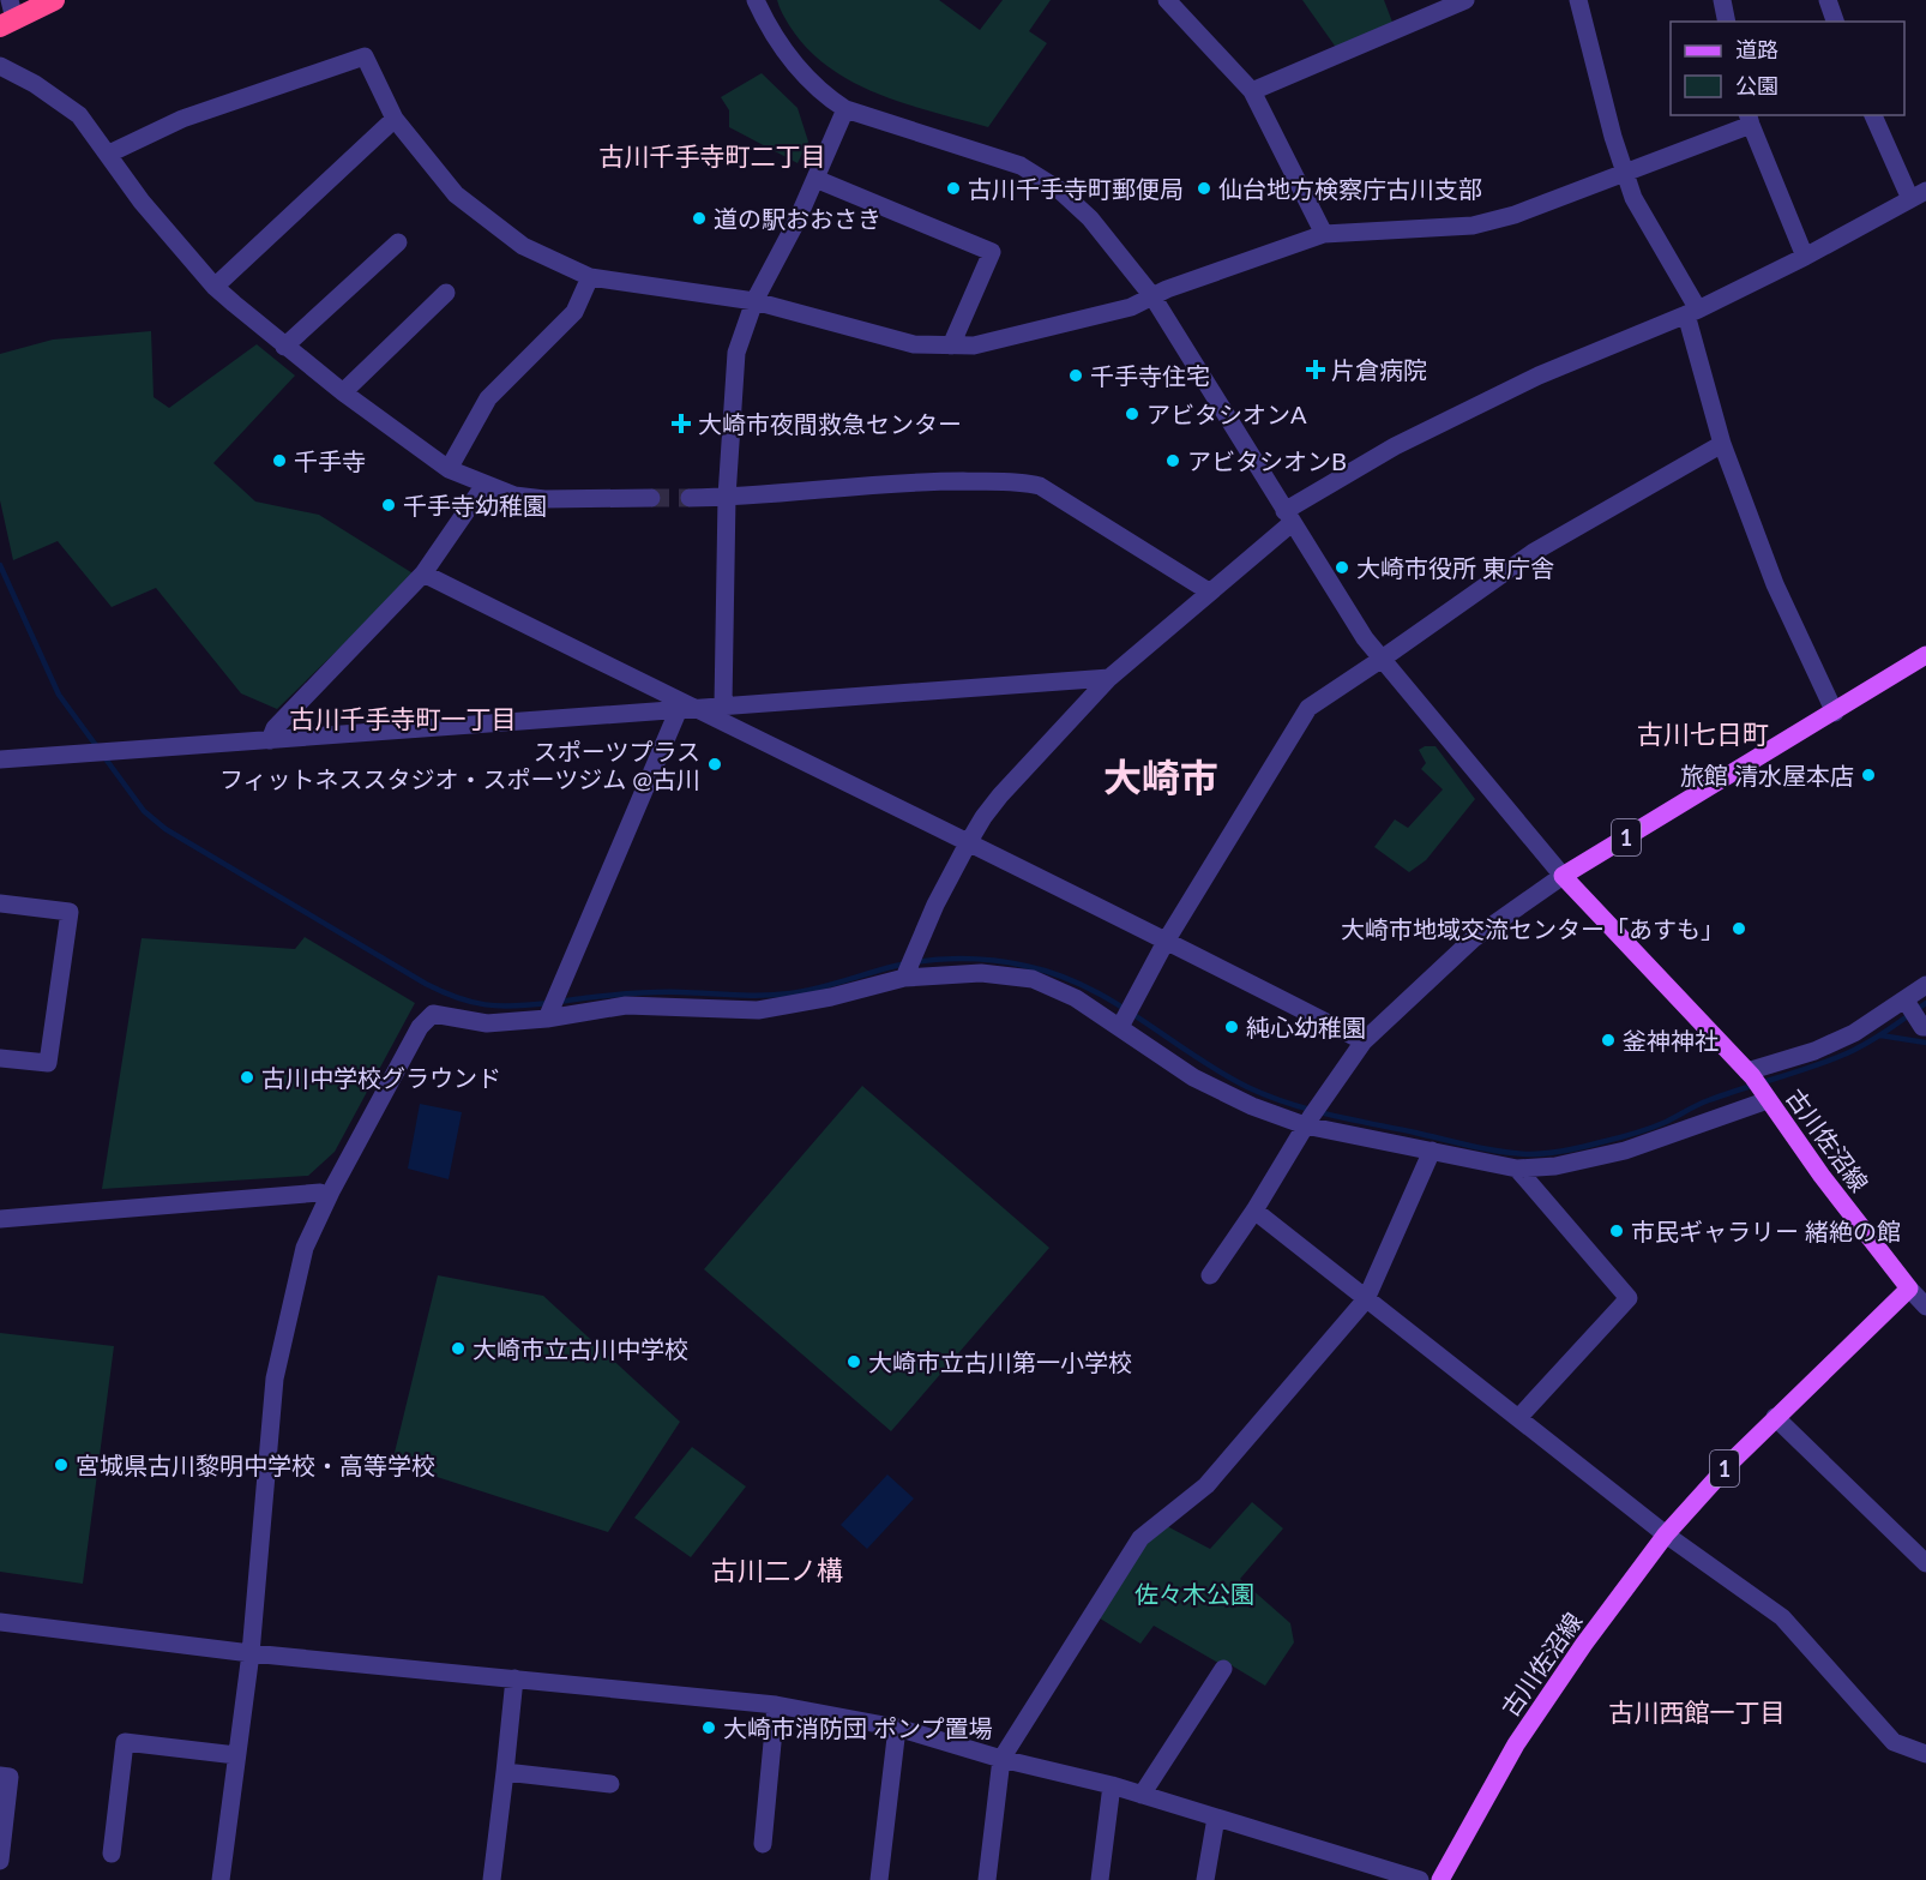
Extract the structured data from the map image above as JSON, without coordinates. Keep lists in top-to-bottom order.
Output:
{
  "streets": {
    "main road": ["1", "古川佐沼線"]
  },
  "crossings": [
    ["1", "古川佐沼線"]
  ],
  "districts": [
    "古川千手寺町二丁目",
    "古川千手寺町一丁目",
    "古川七日町",
    "大崎市",
    "古川二ノ構",
    "古川西館一丁目"
  ],
  "parks": ["佐々木公園"],
  "places": {
    "other": [
      "古川千手寺町郵便局",
      "仙台地方検察庁古川支部",
      "道の駅おおさき",
      "千手寺住宅",
      "アビタシオンA",
      "千手寺",
      "アビタシオンB",
      "千手寺幼稚園",
      "大崎市役所 東庁舎",
      "スポーツプラス フィットネススタジオ・スポーツジム @古川",
      "旅館 清水屋本店",
      "大崎市地域交流センター「あすも」",
      "純心幼稚園",
      "釜神神社",
      "古川中学校グラウンド",
      "市民ギャラリー 緒絶の館",
      "大崎市立古川中学校",
      "大崎市立古川第一小学校",
      "宮城県古川黎明中学校・高等学校",
      "大崎市消防団 ポンプ置場"
    ],
    "health": ["片倉病院", "大崎市夜間救急センター"]
  },
  "legend": ["道路", "公園"]
}
